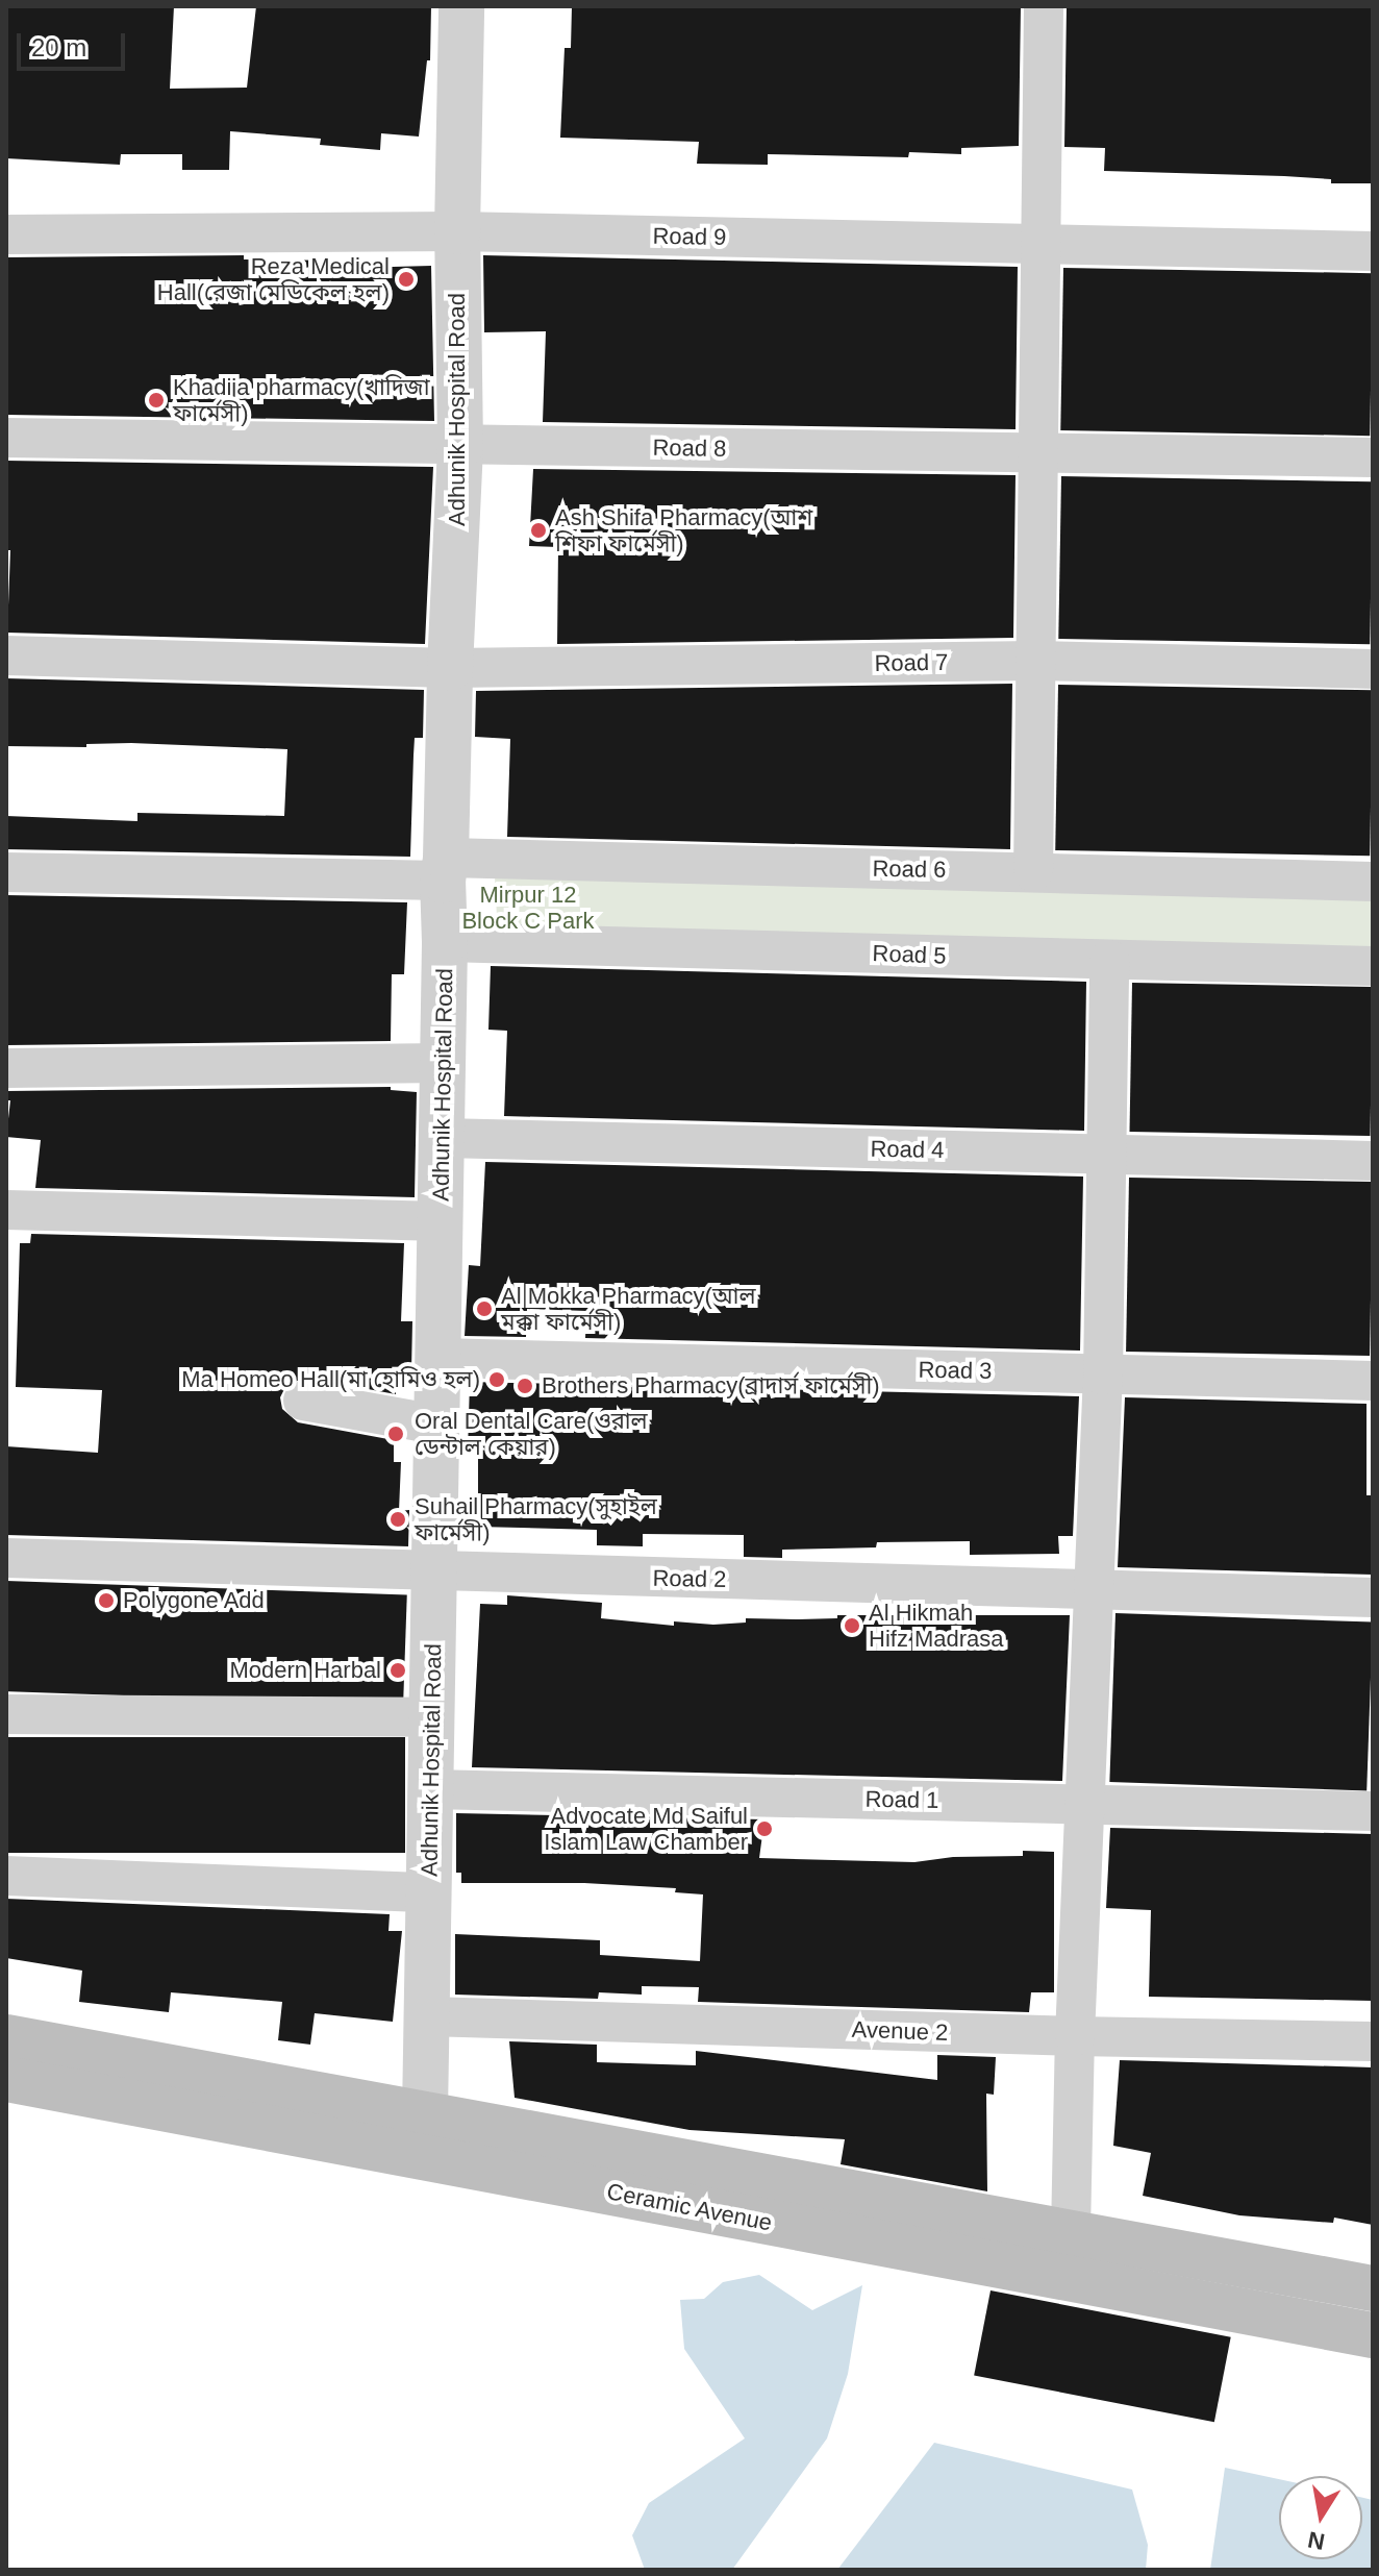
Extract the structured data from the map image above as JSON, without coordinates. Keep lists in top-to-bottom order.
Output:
{
  "streets": {
    "main road": ["Ceramic Avenue"],
    "street": [
      "Road 9",
      "Adhunik Hospital Road",
      "Road 8",
      "Road 7",
      "Road 6",
      "Road 5",
      "Road 4",
      "Road 3",
      "Road 2",
      "Road 1",
      "Avenue 2"
    ]
  },
  "crossings": [
    ["Road 9", "Adhunik Hospital Road"],
    ["Adhunik Hospital Road", "Road 8"],
    ["Adhunik Hospital Road", "Road 7"],
    ["Adhunik Hospital Road", "Road 6"],
    ["Adhunik Hospital Road", "Road 5"],
    ["Adhunik Hospital Road", "Road 4"],
    ["Adhunik Hospital Road", "Road 3"],
    ["Adhunik Hospital Road", "Road 2"],
    ["Adhunik Hospital Road", "Road 1"],
    ["Adhunik Hospital Road", "Avenue 2"],
    ["Adhunik Hospital Road", "Ceramic Avenue"]
  ],
  "parks": ["Mirpur 12 Block C Park"],
  "places": [
    "Reza Medical Hall(রেজা মেডিকেল হল)",
    "Khadija pharmacy(খাদিজা ফার্মেসী)",
    "Ash Shifa Pharmacy(আশ শিফা ফার্মেসী)",
    "Al Mokka Pharmacy(আল মক্কা ফার্মেসী)",
    "Ma Homeo Hall(মা হোমিও হল)",
    "Brothers Pharmacy(ব্রাদার্স ফার্মেসী)",
    "Oral Dental Care(ওরাল ডেন্টাল কেয়ার)",
    "Suhail Pharmacy(সুহাইল ফার্মেসী)",
    "Polygone Add",
    "Al Hikmah Hifz Madrasa",
    "Modern Harbal",
    "Advocate Md Saiful Islam Law Chamber"
  ],
  "scale_bar": "20 m",
  "north": "bottom"
}
